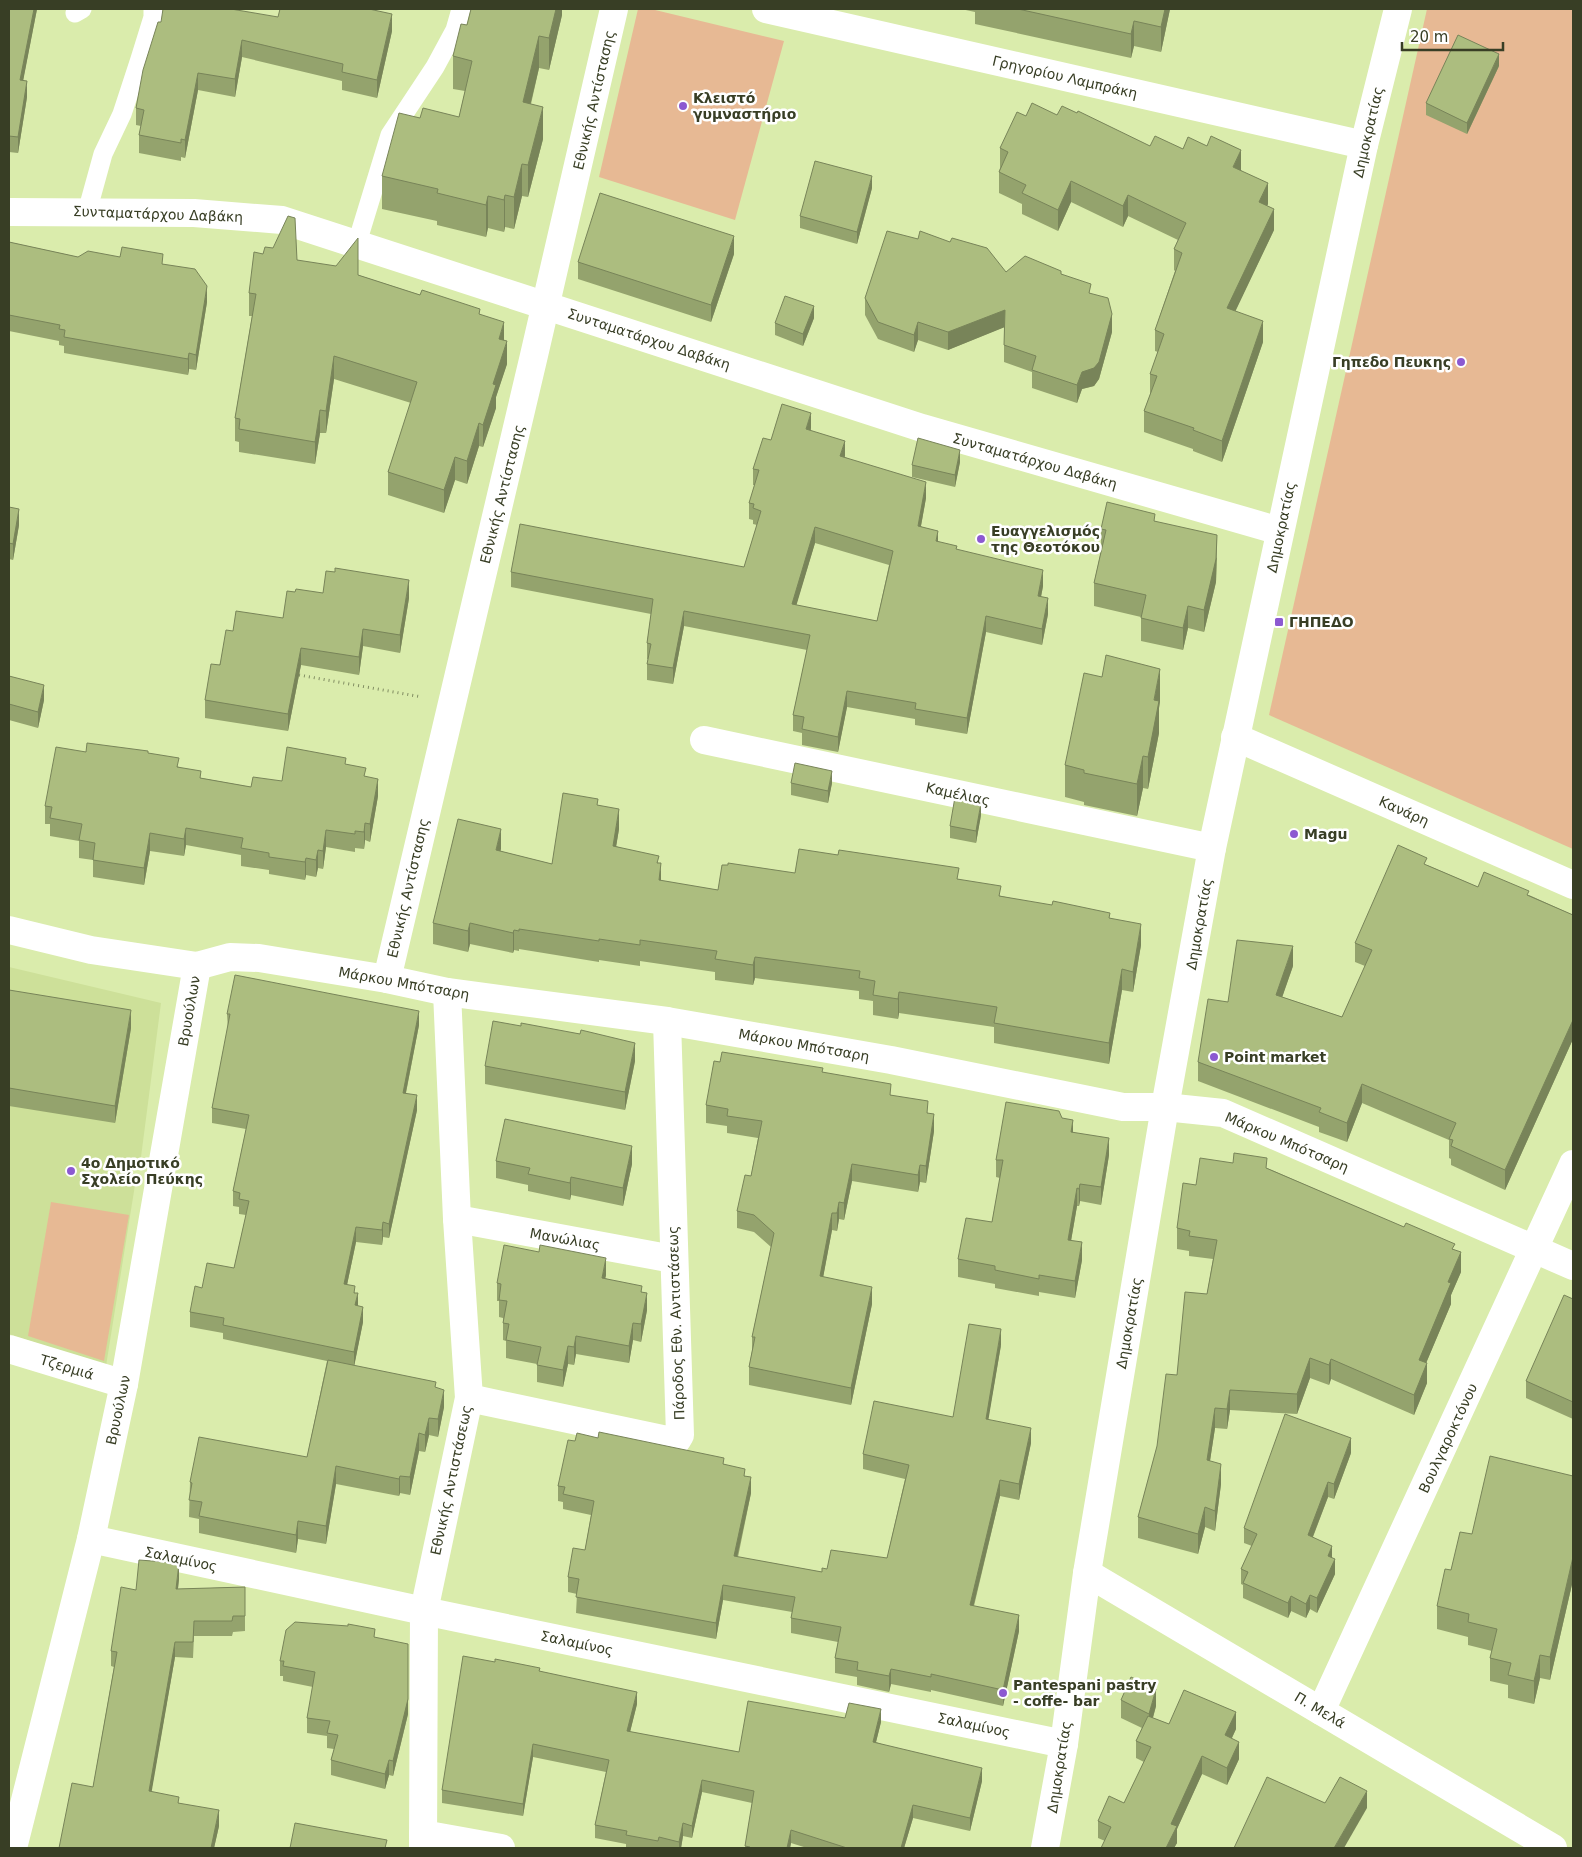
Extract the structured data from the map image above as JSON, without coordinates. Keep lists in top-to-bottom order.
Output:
{
  "streets": {
    "street": [
      "Γρηγορίου Λαμπράκη",
      "Εθνικής Αντίστασης",
      "Δημοκρατίας",
      "Συνταματάρχου Δαβάκη",
      "Καμέλιας",
      "Κανάρη",
      "Μάρκου Μπότσαρη",
      "Βρυούλων",
      "Μανώλιας",
      "Πάροδος Εθν. Αντιστάσεως",
      "Τζερμιά",
      "Βουλγαροκτόνου",
      "Εθνικής Αντιστάσεως",
      "Σαλαμίνος",
      "Π. Μελά"
    ]
  },
  "crossings": [
    ["Γρηγορίου Λαμπράκη", "Δημοκρατίας"],
    ["Εθνικής Αντίστασης", "Συνταματάρχου Δαβάκη"],
    ["Εθνικής Αντίστασης", "Μάρκου Μπότσαρη"],
    ["Δημοκρατίας", "Συνταματάρχου Δαβάκη"],
    ["Δημοκρατίας", "Καμέλιας"],
    ["Δημοκρατίας", "Κανάρη"],
    ["Δημοκρατίας", "Μάρκου Μπότσαρη"],
    ["Δημοκρατίας", "Σαλαμίνος"],
    ["Δημοκρατίας", "Π. Μελά"],
    ["Μάρκου Μπότσαρη", "Βρυούλων"],
    ["Μάρκου Μπότσαρη", "Πάροδος Εθν. Αντιστάσεως"],
    ["Μάρκου Μπότσαρη", "Βουλγαροκτόνου"],
    ["Μάρκου Μπότσαρη", "Εθνικής Αντιστάσεως"],
    ["Βρυούλων", "Τζερμιά"],
    ["Βρυούλων", "Σαλαμίνος"],
    ["Μανώλιας", "Πάροδος Εθν. Αντιστάσεως"],
    ["Μανώλιας", "Εθνικής Αντιστάσεως"],
    ["Πάροδος Εθν. Αντιστάσεως", "Εθνικής Αντιστάσεως"],
    ["Βουλγαροκτόνου", "Π. Μελά"],
    ["Εθνικής Αντιστάσεως", "Σαλαμίνος"]
  ],
  "places": {
    "other": [
      "Κλειστό γυμναστήριο",
      "Γηπεδο Πευκης",
      "Ευαγγελισμός της Θεοτόκου",
      "Magu",
      "Point market",
      "4o Δημοτικό Σχολείο Πεύκης",
      "Pantespani pastry - coffe- bar"
    ],
    "transit": ["ΓΗΠΕΔΟ"]
  },
  "scale_bar": "20 m"
}
